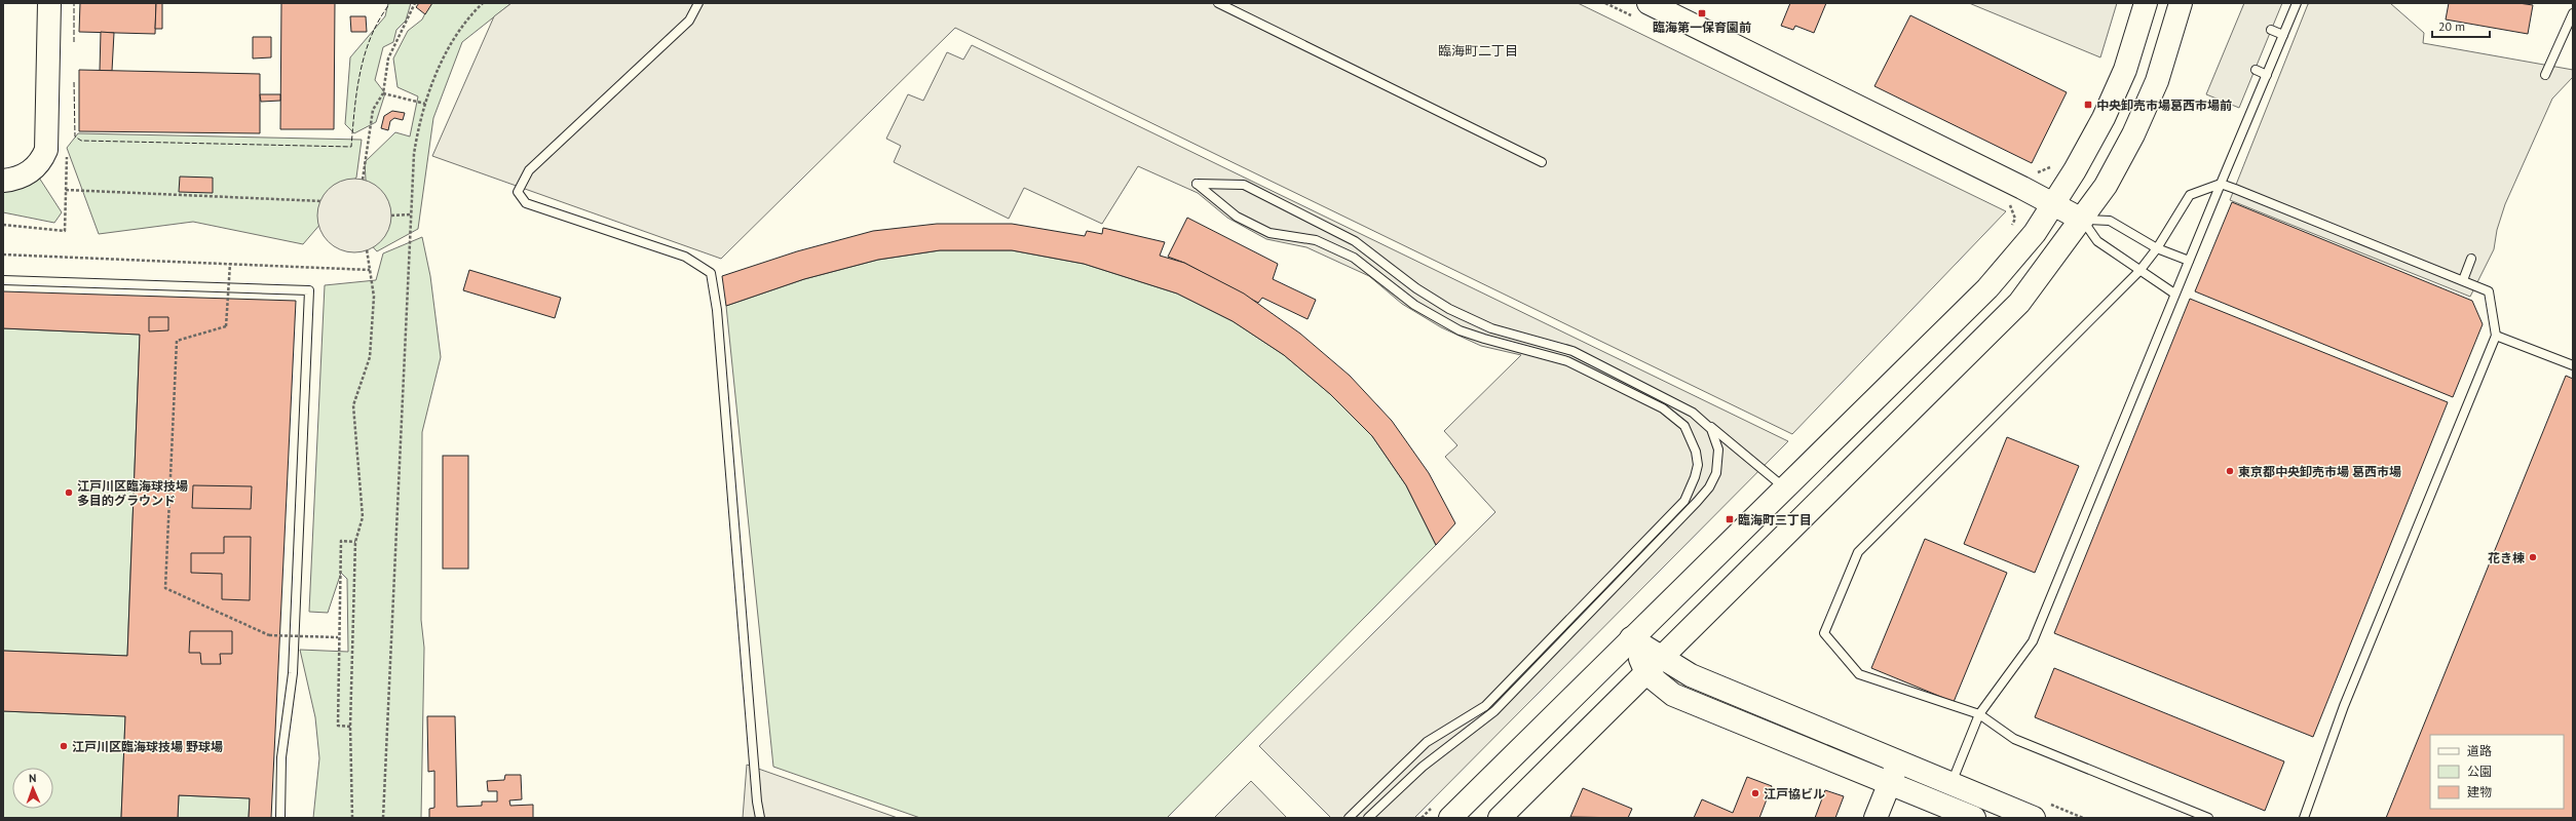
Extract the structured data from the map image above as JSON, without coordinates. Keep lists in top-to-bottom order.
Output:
{
  "districts": ["臨海町二丁目"],
  "places": {
    "transit": ["臨海第一保育園前", "中央卸売市場葛西市場前", "臨海町三丁目"],
    "other": [
      "東京都中央卸売市場 葛西市場",
      "江戸川区臨海球技場 多目的グラウンド",
      "花き棟",
      "江戸川区臨海球技場 野球場",
      "江戸協ビル"
    ]
  },
  "legend": ["道路", "公園", "建物"],
  "scale_bar": "20 m",
  "north": "top"
}
